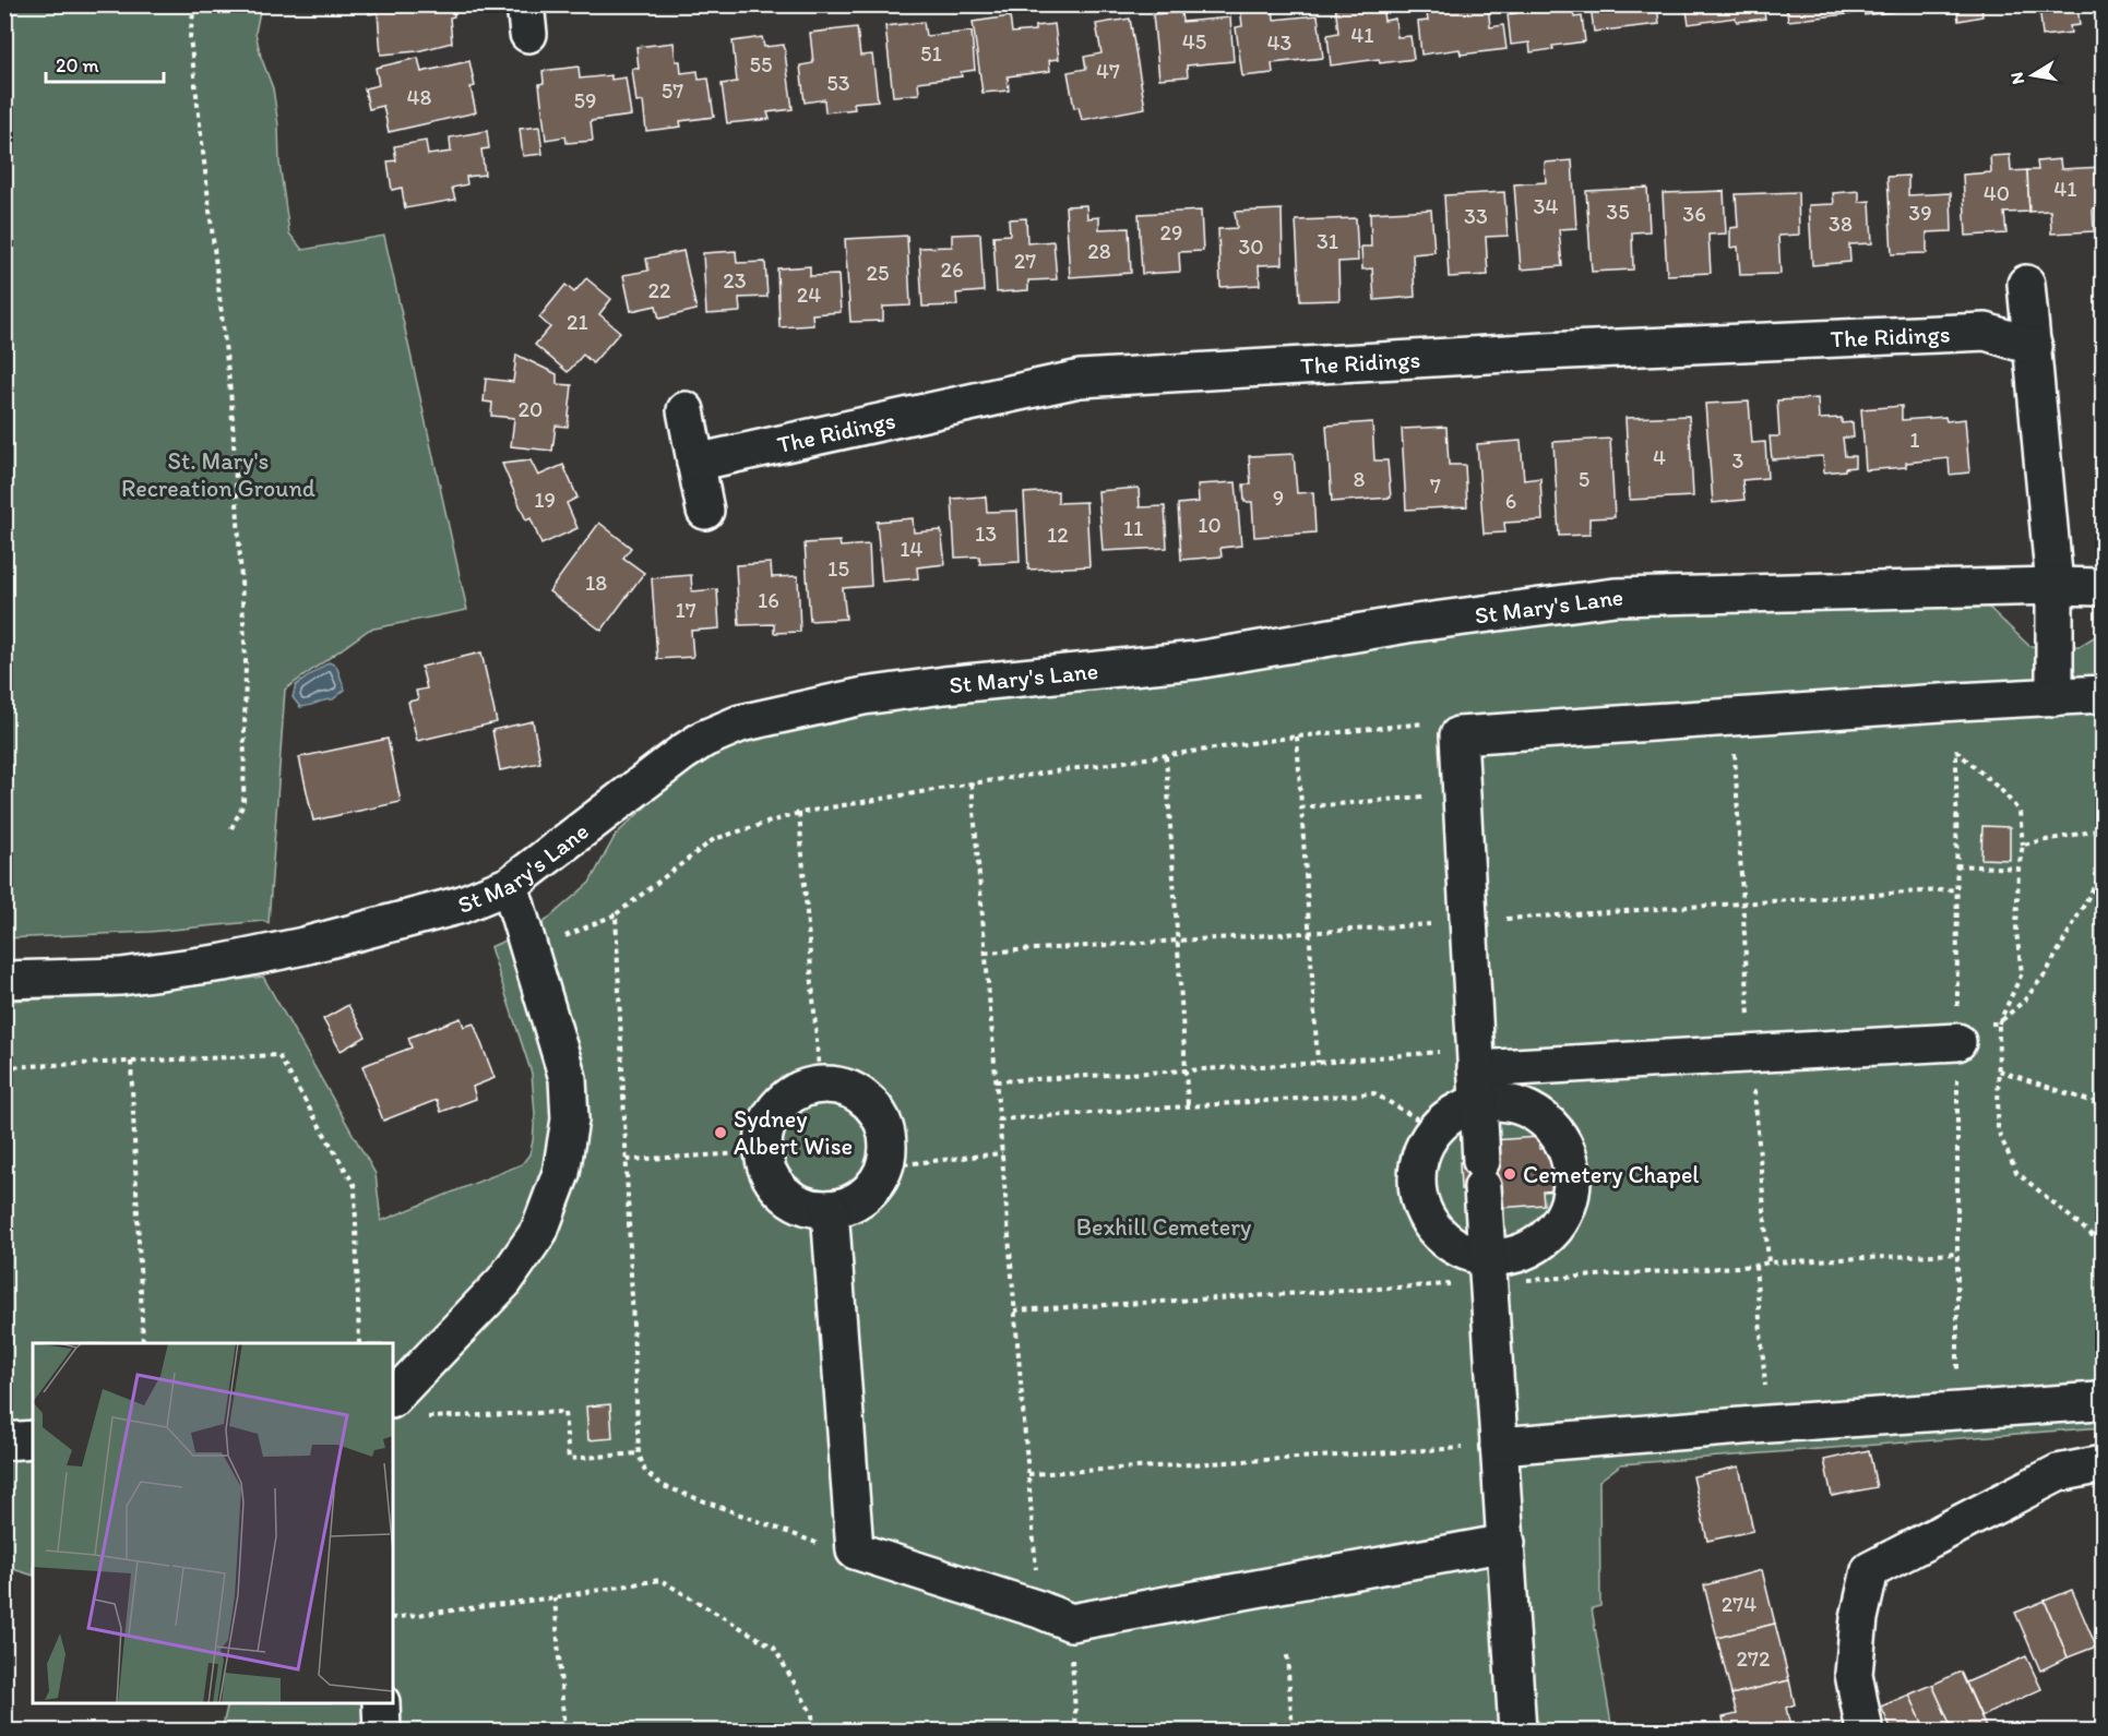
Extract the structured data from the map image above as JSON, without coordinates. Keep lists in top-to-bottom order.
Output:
{
  "streets": {
    "street": ["The Ridings", "St Mary's Lane"]
  },
  "parks": ["St. Mary's Recreation Ground", "Bexhill Cemetery"],
  "places": ["Sydney Albert Wise", "Cemetery Chapel"],
  "house_numbers": [
    "41",
    "45",
    "43",
    "51",
    "55",
    "47",
    "53",
    "57",
    "48",
    "59",
    "41",
    "40",
    "34",
    "35",
    "39",
    "36",
    "33",
    "38",
    "29",
    "31",
    "30",
    "28",
    "27",
    "26",
    "25",
    "23",
    "22",
    "24",
    "21",
    "20",
    "1",
    "4",
    "3",
    "8",
    "5",
    "7",
    "9",
    "19",
    "6",
    "10",
    "11",
    "13",
    "12",
    "14",
    "15",
    "18",
    "16",
    "17",
    "274",
    "272"
  ],
  "scale_bar": "20 m",
  "north": "left"
}
